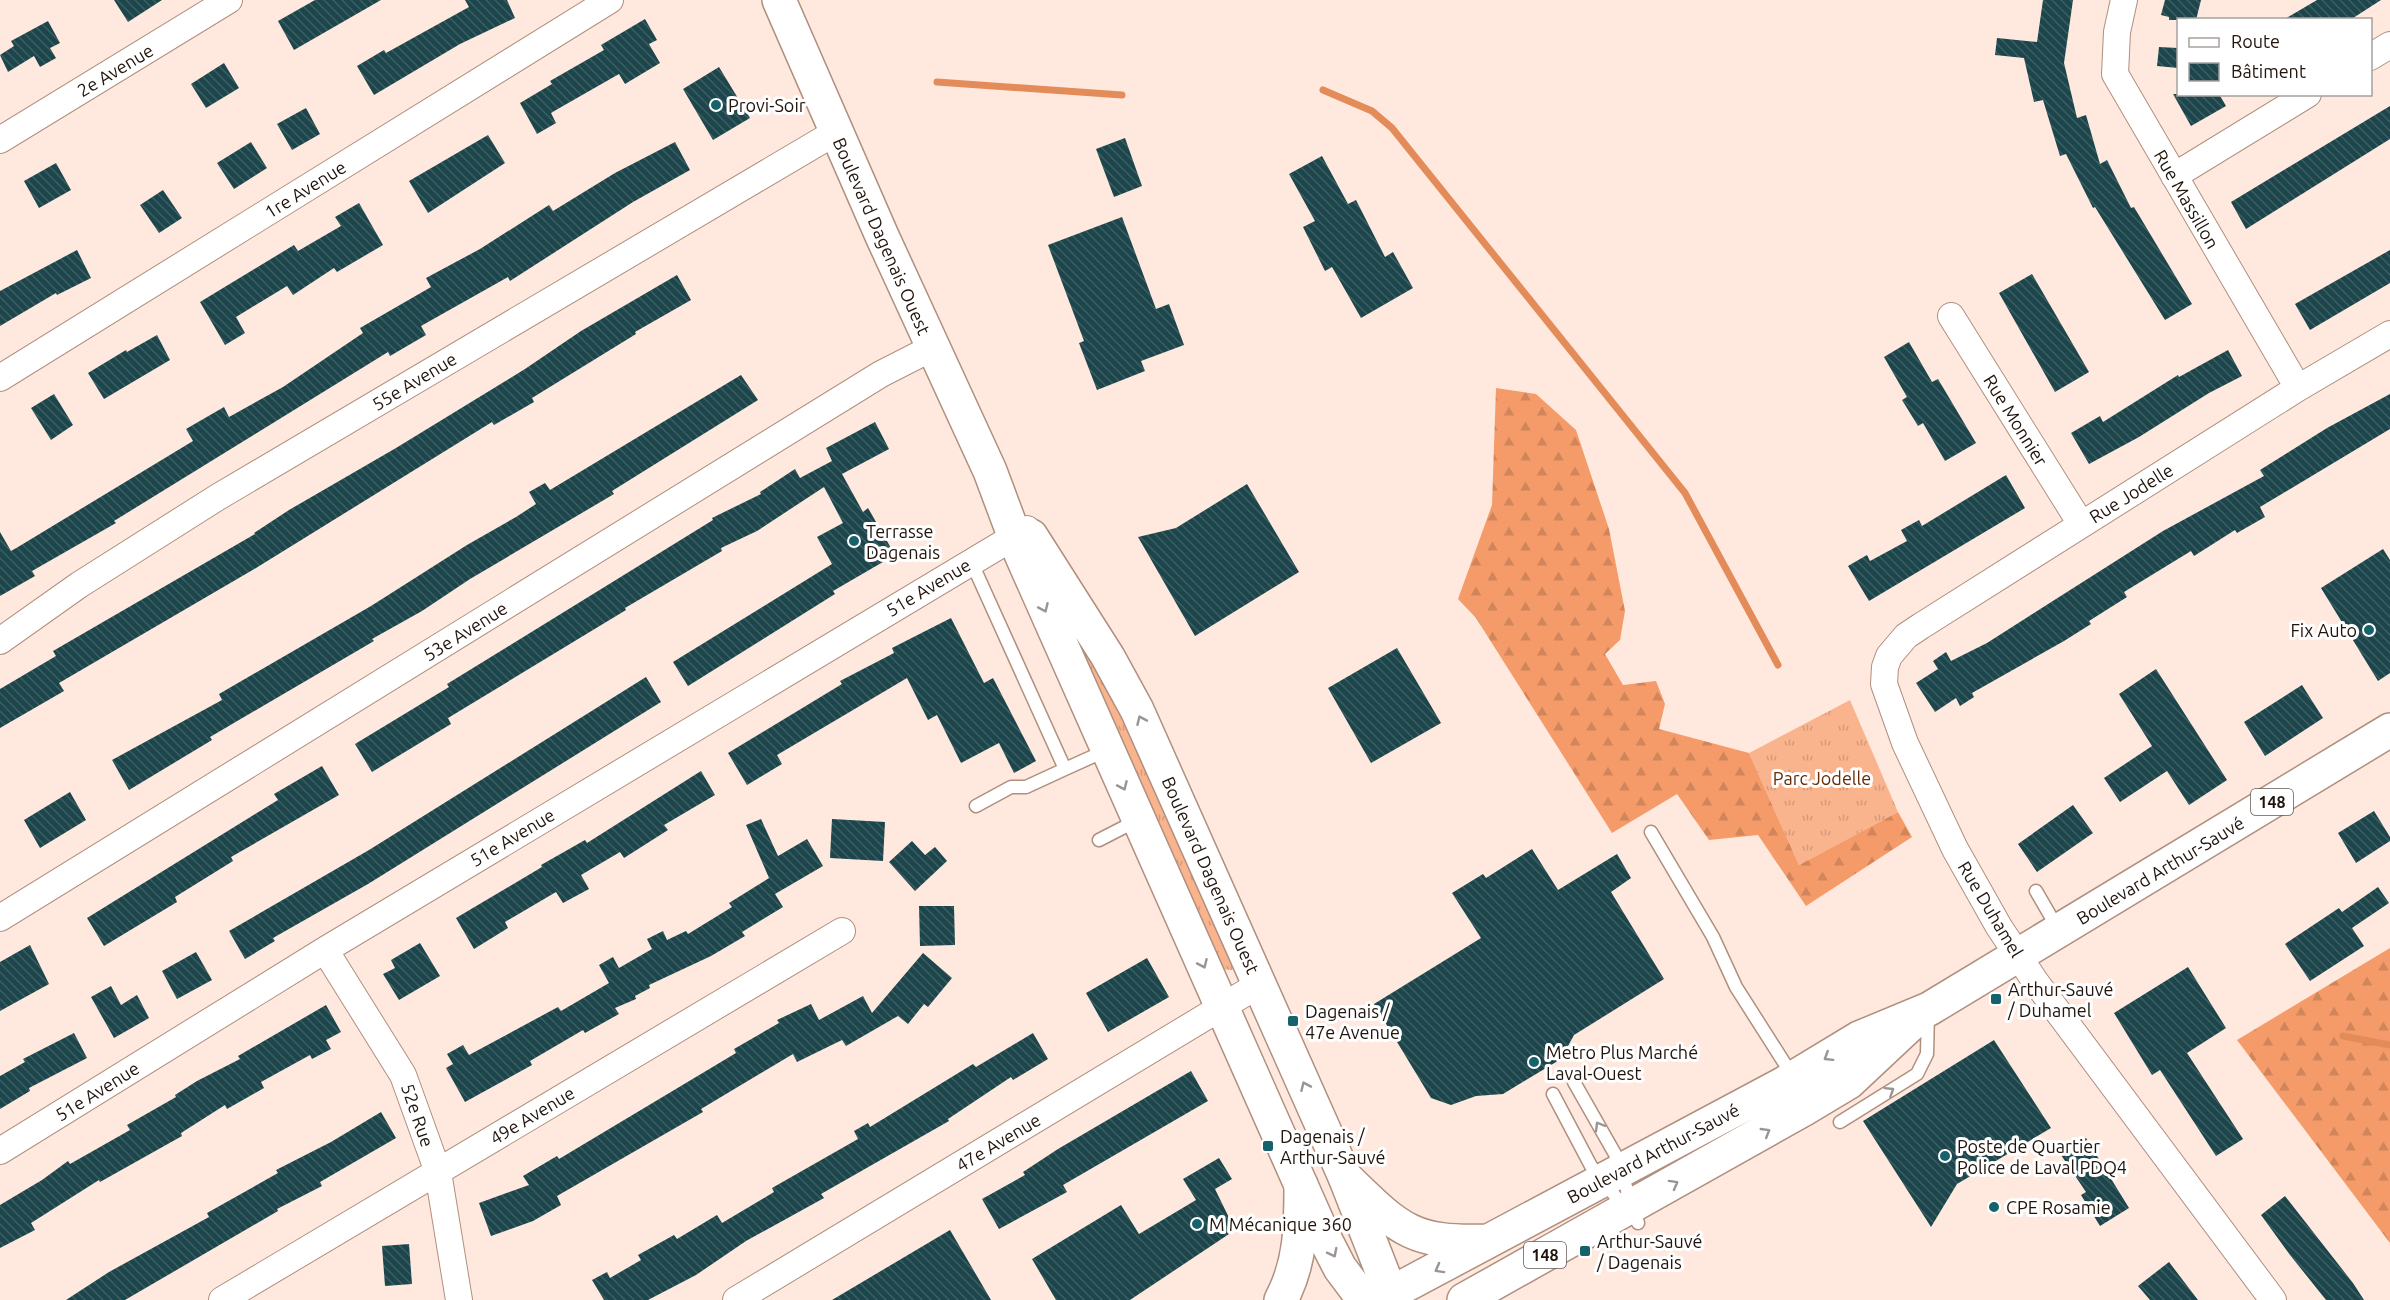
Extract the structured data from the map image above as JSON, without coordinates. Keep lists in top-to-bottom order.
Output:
{
  "streets": {
    "main road": ["Boulevard Dagenais Ouest", "148", "Boulevard Arthur-Sauvé"],
    "street": [
      "2e Avenue",
      "1re Avenue",
      "Rue Massillon",
      "55e Avenue",
      "Rue Monnier",
      "Rue Jodelle",
      "51e Avenue",
      "53e Avenue",
      "Rue Duhamel",
      "52e Rue",
      "49e Avenue",
      "47e Avenue"
    ]
  },
  "crossings": [
    ["Rue Massillon", "Rue Jodelle"],
    ["Boulevard Dagenais Ouest", "55e Avenue"],
    ["Boulevard Dagenais Ouest", "51e Avenue"],
    ["Boulevard Dagenais Ouest", "53e Avenue"],
    ["Boulevard Dagenais Ouest", "Boulevard Arthur-Sauvé"],
    ["Boulevard Dagenais Ouest", "47e Avenue"],
    ["Rue Monnier", "Rue Jodelle"],
    ["Rue Jodelle", "Rue Duhamel"],
    ["51e Avenue", "52e Rue"],
    ["Boulevard Arthur-Sauvé", "Rue Duhamel"],
    ["52e Rue", "49e Avenue"]
  ],
  "parks": ["Parc Jodelle"],
  "places": {
    "other": [
      "Provi-Soir",
      "Terrasse Dagenais",
      "Fix Auto",
      "Metro Plus Marché Laval-Ouest",
      "Poste de Quartier Police de Laval PDQ4",
      "CPE Rosamie",
      "M Mécanique 360"
    ],
    "transit": [
      "Arthur-Sauvé / Duhamel",
      "Dagenais / 47e Avenue",
      "Dagenais / Arthur-Sauvé",
      "Arthur-Sauvé / Dagenais"
    ]
  },
  "legend": ["Route", "Bâtiment"]
}
